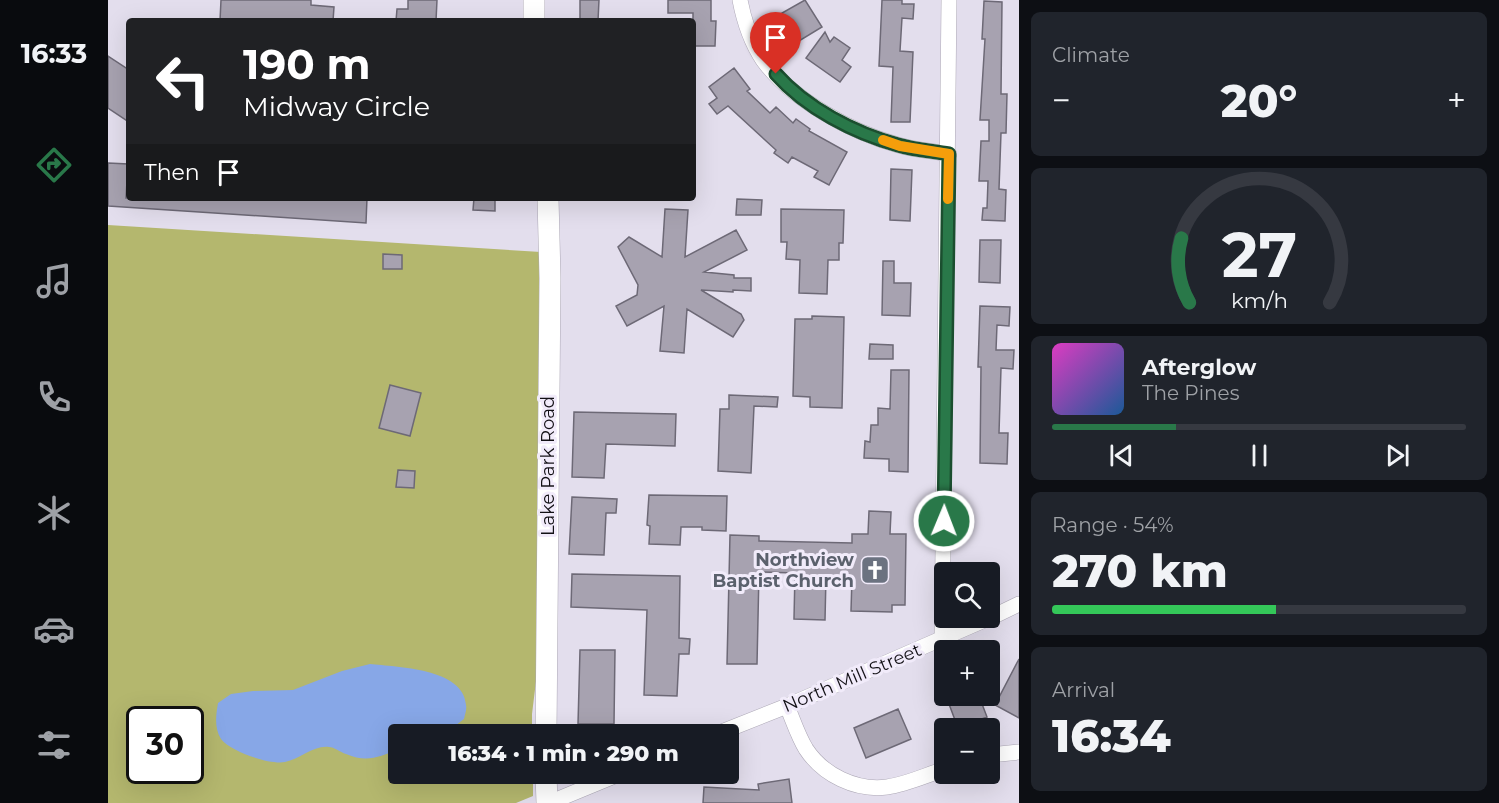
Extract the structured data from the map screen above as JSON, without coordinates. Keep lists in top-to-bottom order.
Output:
{
  "streets": {
    "main road": ["Lake Park Road"],
    "street": ["North Mill Street"]
  },
  "places": {
    "church": ["Northview Baptist Church"]
  },
  "page": {
    "tabs": "16:33",
    "tile": [
      "Climate",
      ["Range · 54%", "270 km"],
      ["Arrival", "16:34"]
    ],
    "turn": ["190 m", "Midway Circle"],
    "heat": ["−", "20°", "+"],
    "then": "Then",
    "song": ["Afterglow", "The Pines"],
    "map_buttons": ["+", "−"],
    "limit": "30",
    "trip": "16:34 · 1 min · 290 m",
    "gauge": ["27", "km/h"]
  }
}
